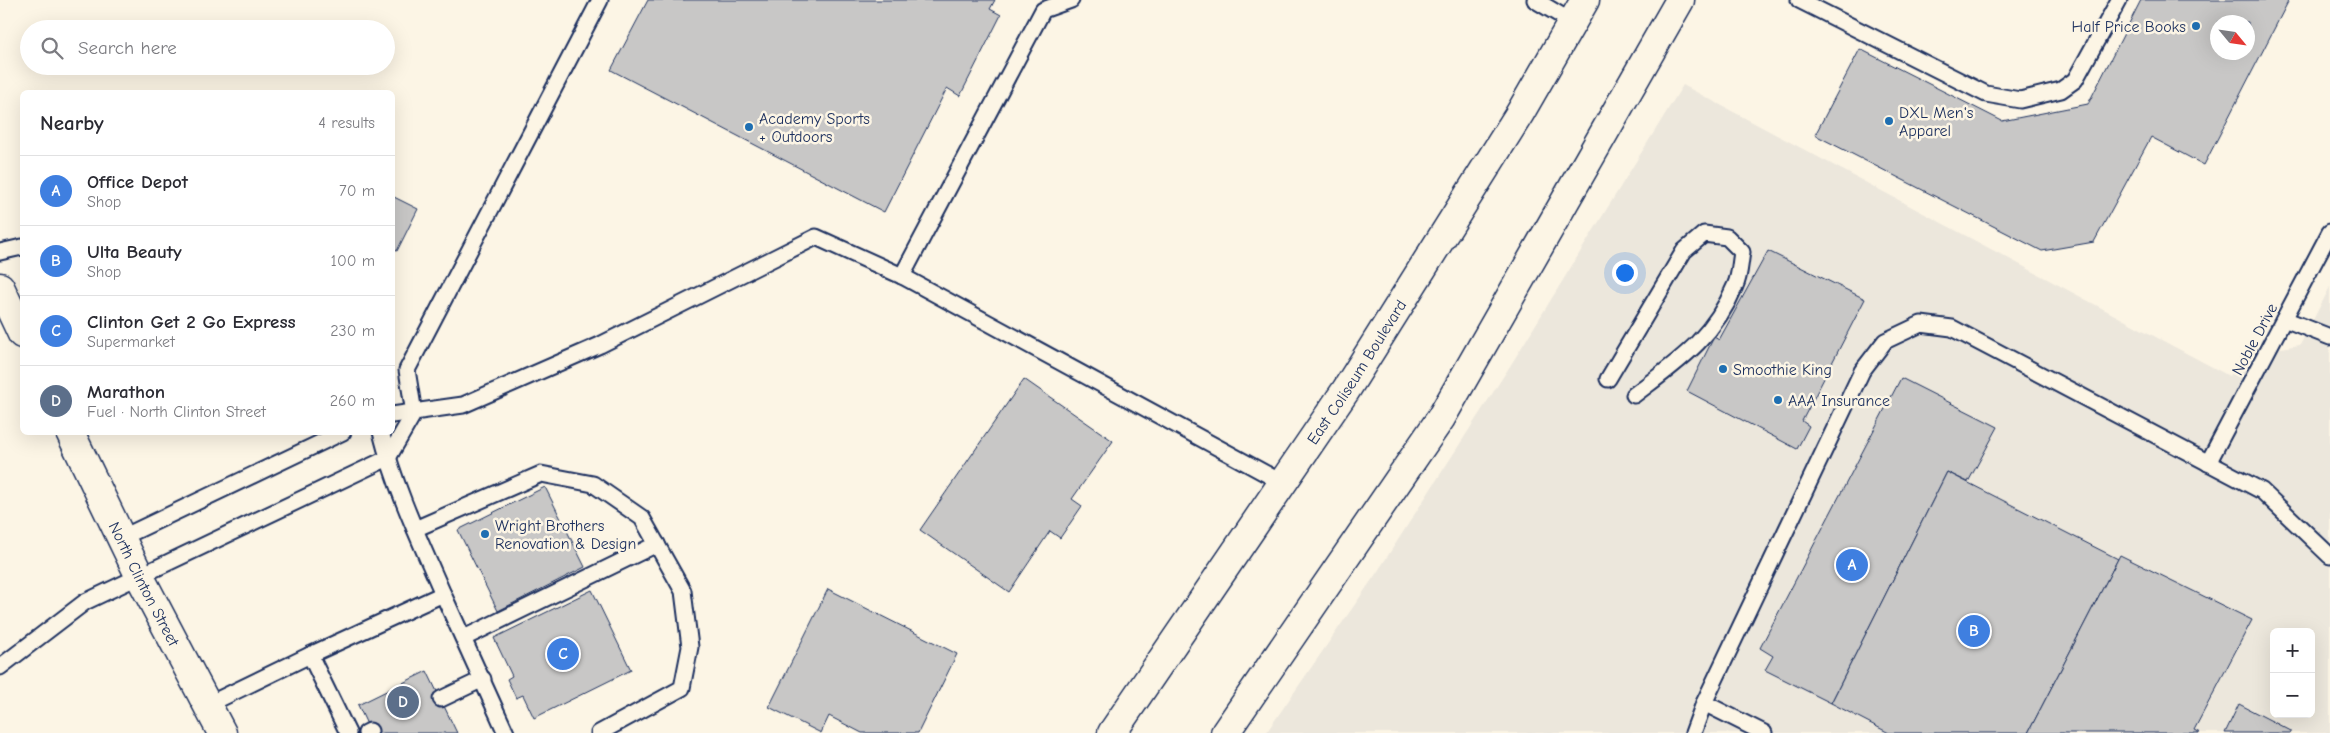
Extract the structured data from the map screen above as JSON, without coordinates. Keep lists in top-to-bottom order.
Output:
{
  "streets": {
    "main road": ["East Coliseum Boulevard", "North Clinton Street"],
    "lane": ["Noble Drive"]
  },
  "places": [
    "Half Price Books",
    "DXL Men's Apparel",
    "Academy Sports + Outdoors",
    "Smoothie King",
    "AAA Insurance",
    "Wright Brothers Renovation & Design"
  ],
  "north": "bottom right",
  "page": {
    "search": "Search here",
    "heading": ["Nearby", "4 results"],
    "list": [
      {
        "mark": "A",
        "name": "Office Depot",
        "note": "Shop",
        "value": "70 m"
      },
      {
        "mark": "B",
        "name": "Ulta Beauty",
        "note": "Shop",
        "value": "100 m"
      },
      {
        "mark": "C",
        "name": "Clinton Get 2 Go Express",
        "note": "Supermarket",
        "value": "230 m"
      },
      {
        "mark": "D",
        "name": "Marathon",
        "note": "Fuel · North Clinton Street",
        "value": "260 m"
      }
    ],
    "pins": [
      "A",
      "B",
      "C",
      "D"
    ],
    "map_buttons": ["+", "−"]
  }
}
